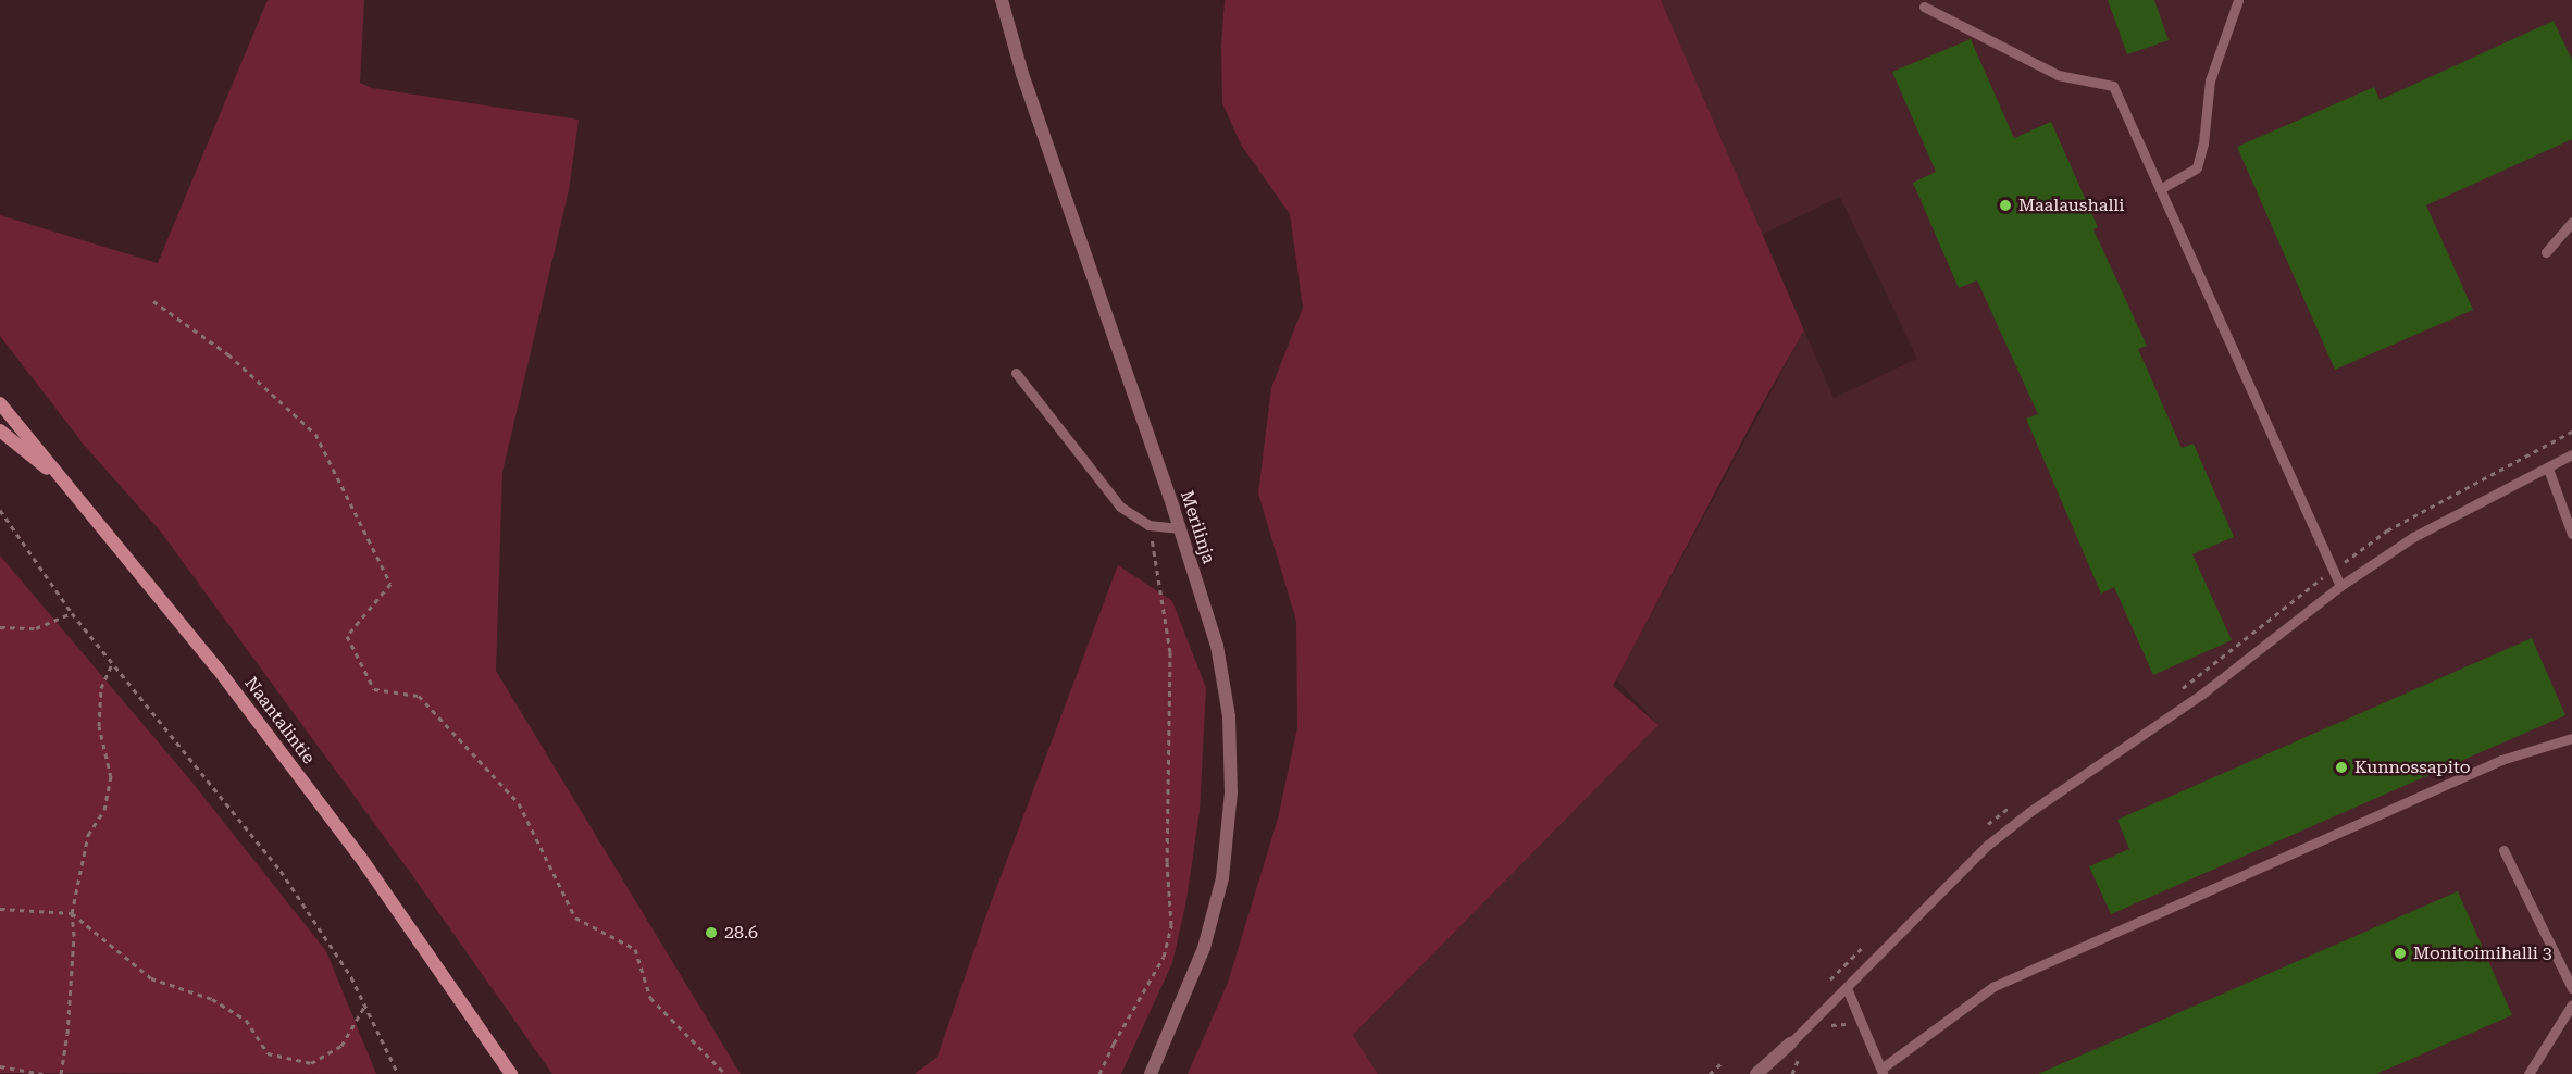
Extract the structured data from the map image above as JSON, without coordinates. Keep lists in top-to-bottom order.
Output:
{
  "streets": {
    "main road": ["Naantalintie"],
    "street": ["Merilinja"]
  },
  "places": [
    "Maalaushalli",
    "Kunnossapito",
    "28.6",
    "Monitoimihalli 3"
  ]
}
